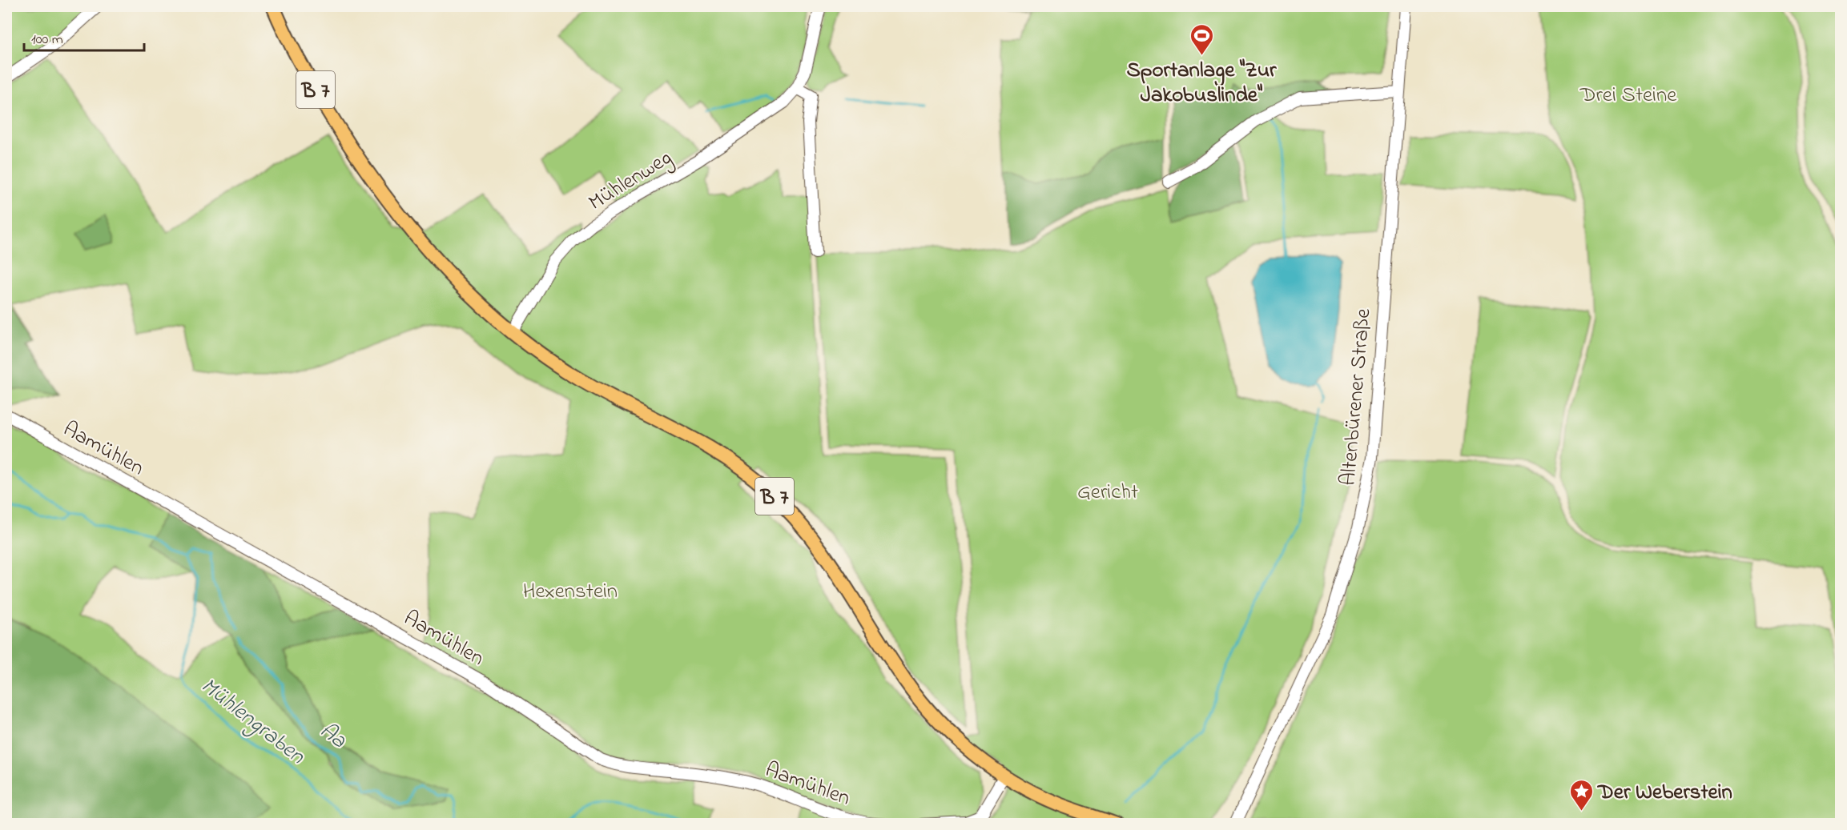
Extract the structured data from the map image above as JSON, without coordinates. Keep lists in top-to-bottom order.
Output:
{
  "streets": {
    "main road": ["B 7"],
    "street": ["Mühlenweg", "Altenbürener Straße", "Aamühlen"]
  },
  "crossings": [
    ["B 7", "Mühlenweg"]
  ],
  "water": ["Mühlengraben", "Aa"],
  "parks": ["Drei Steine", "Gericht", "Hexenstein"],
  "places": {
    "sports": ["Sportanlage \"Zur Jakobuslinde\""],
    "place": ["Der Weberstein"]
  },
  "scale_bar": "100 m"
}
